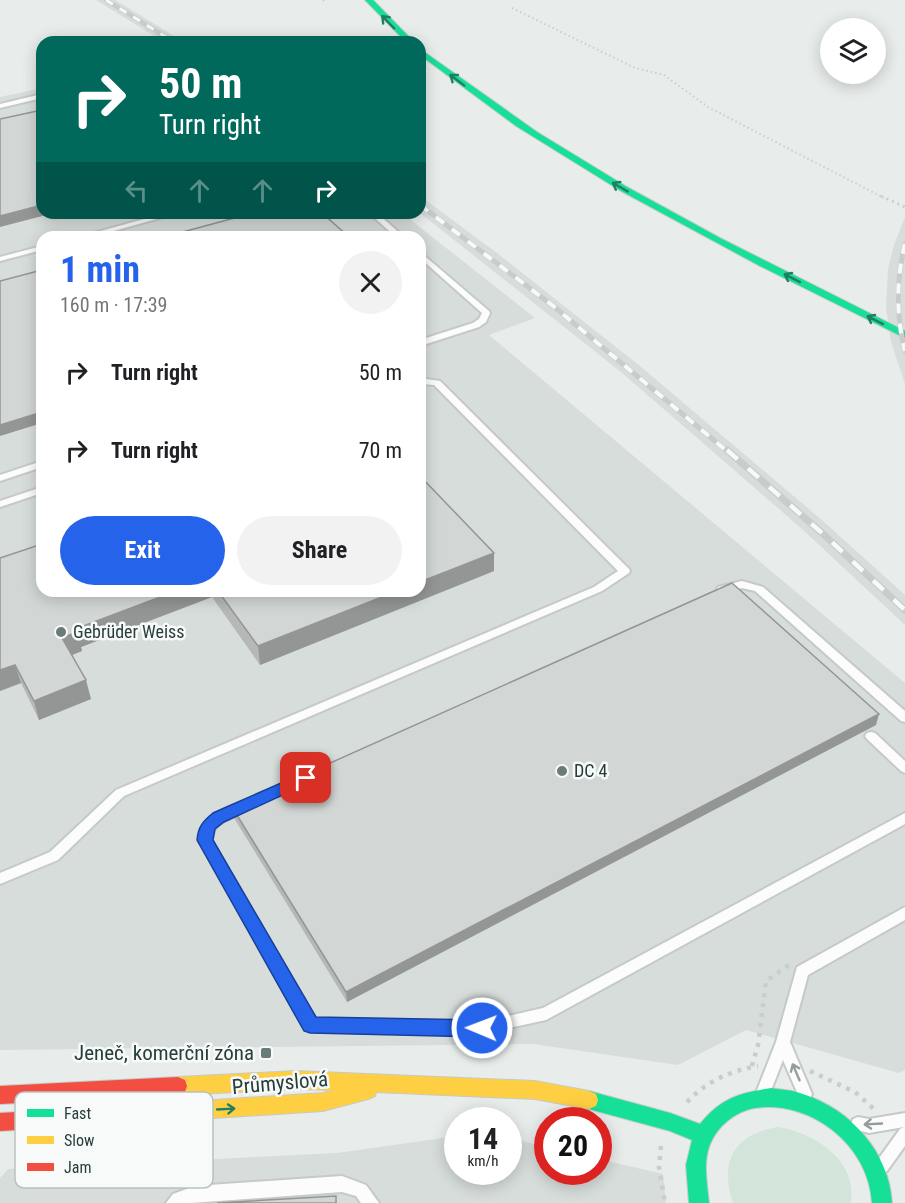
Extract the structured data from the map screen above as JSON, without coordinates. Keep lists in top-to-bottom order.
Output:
{
  "streets": {
    "main road": ["Průmyslová"]
  },
  "places": {
    "other": ["Gebrüder Weiss", "DC 4"],
    "transit": ["Jeneč, komerční zóna"]
  },
  "legend": ["Fast", "Slow", "Jam"],
  "page": {
    "turn": ["50 m", "Turn right"],
    "heading": ["1 min", "160 m · 17:39"],
    "list": [
      {
        "name": "Turn right",
        "value": "50 m"
      },
      {
        "name": "Turn right",
        "value": "70 m"
      }
    ],
    "buttons": ["Exit", "Share"],
    "speed": "14 km/h",
    "limit": "20"
  }
}
